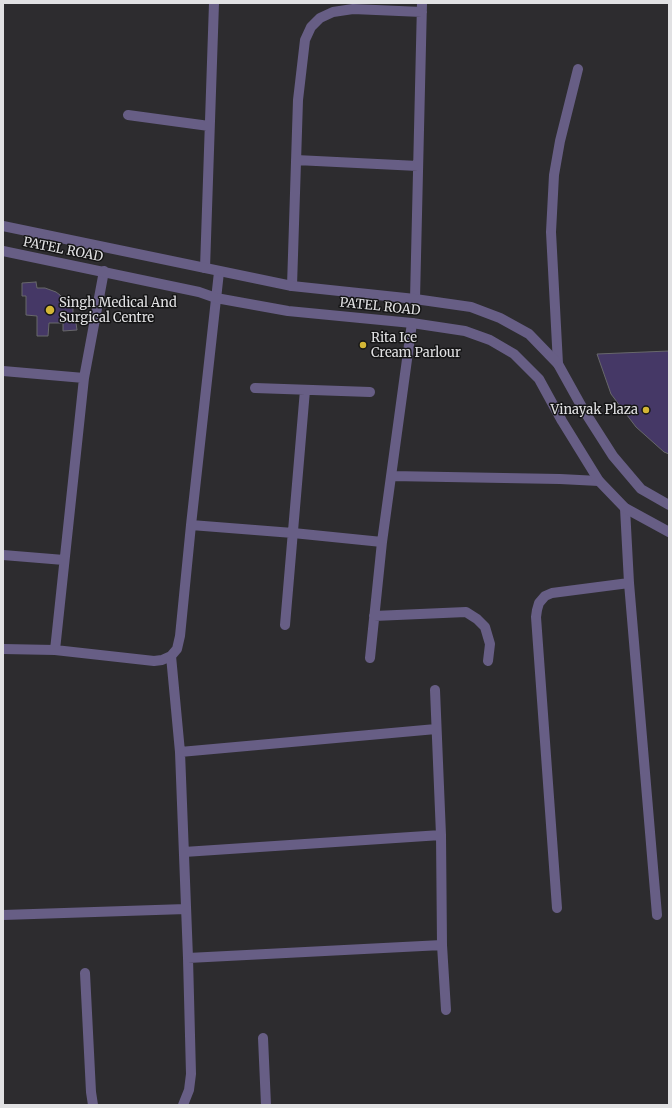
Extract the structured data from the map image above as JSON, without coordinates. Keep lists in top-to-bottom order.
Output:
{
  "streets": {
    "street": ["PATEL ROAD"]
  },
  "places": ["Singh Medical And Surgical Centre", "Rita Ice Cream Parlour", "Vinayak Plaza"]
}
